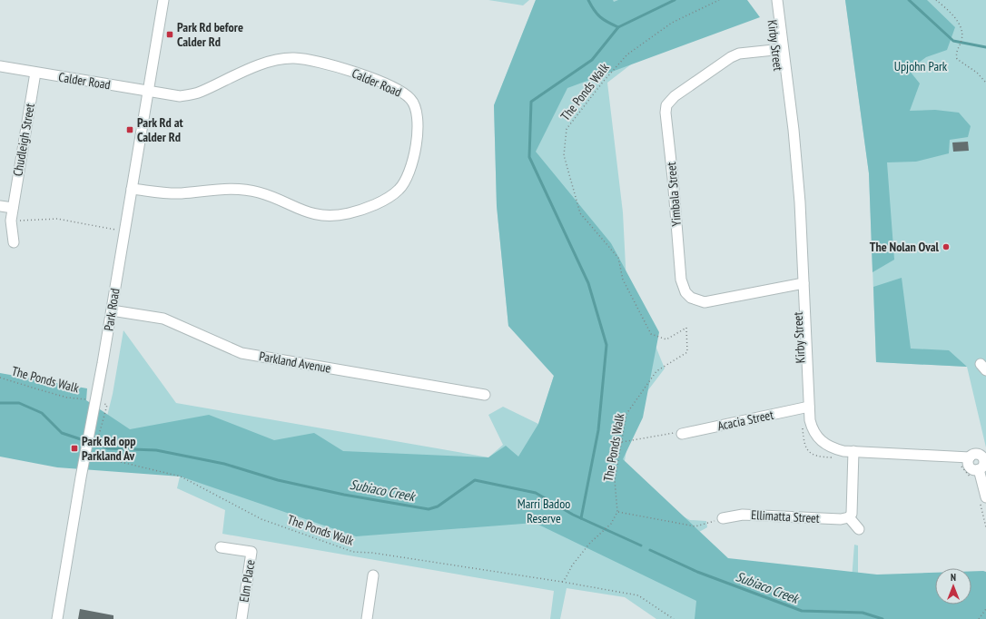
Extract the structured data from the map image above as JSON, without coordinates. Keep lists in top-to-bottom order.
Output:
{
  "streets": {
    "street": [
      "Kirby Street",
      "Calder Road",
      "Chudleigh Street",
      "Yimbala Street",
      "Park Road",
      "Parkland Avenue",
      "Acacia Street",
      "Ellimatta Street",
      "Elm Place"
    ],
    "path": ["The Ponds Walk"]
  },
  "crossings": [
    ["Kirby Street", "Yimbala Street"],
    ["Kirby Street", "Acacia Street"],
    ["Calder Road", "Chudleigh Street"],
    ["Calder Road", "Park Road"],
    ["Park Road", "Parkland Avenue"]
  ],
  "water": ["Subiaco Creek"],
  "parks": ["Upjohn Park", "Marri Badoo Reserve"],
  "places": {
    "transit": ["Park Rd before Calder Rd", "Park Rd at Calder Rd", "Park Rd opp Parkland Av"],
    "other": ["The Nolan Oval"]
  },
  "north": "top"
}
